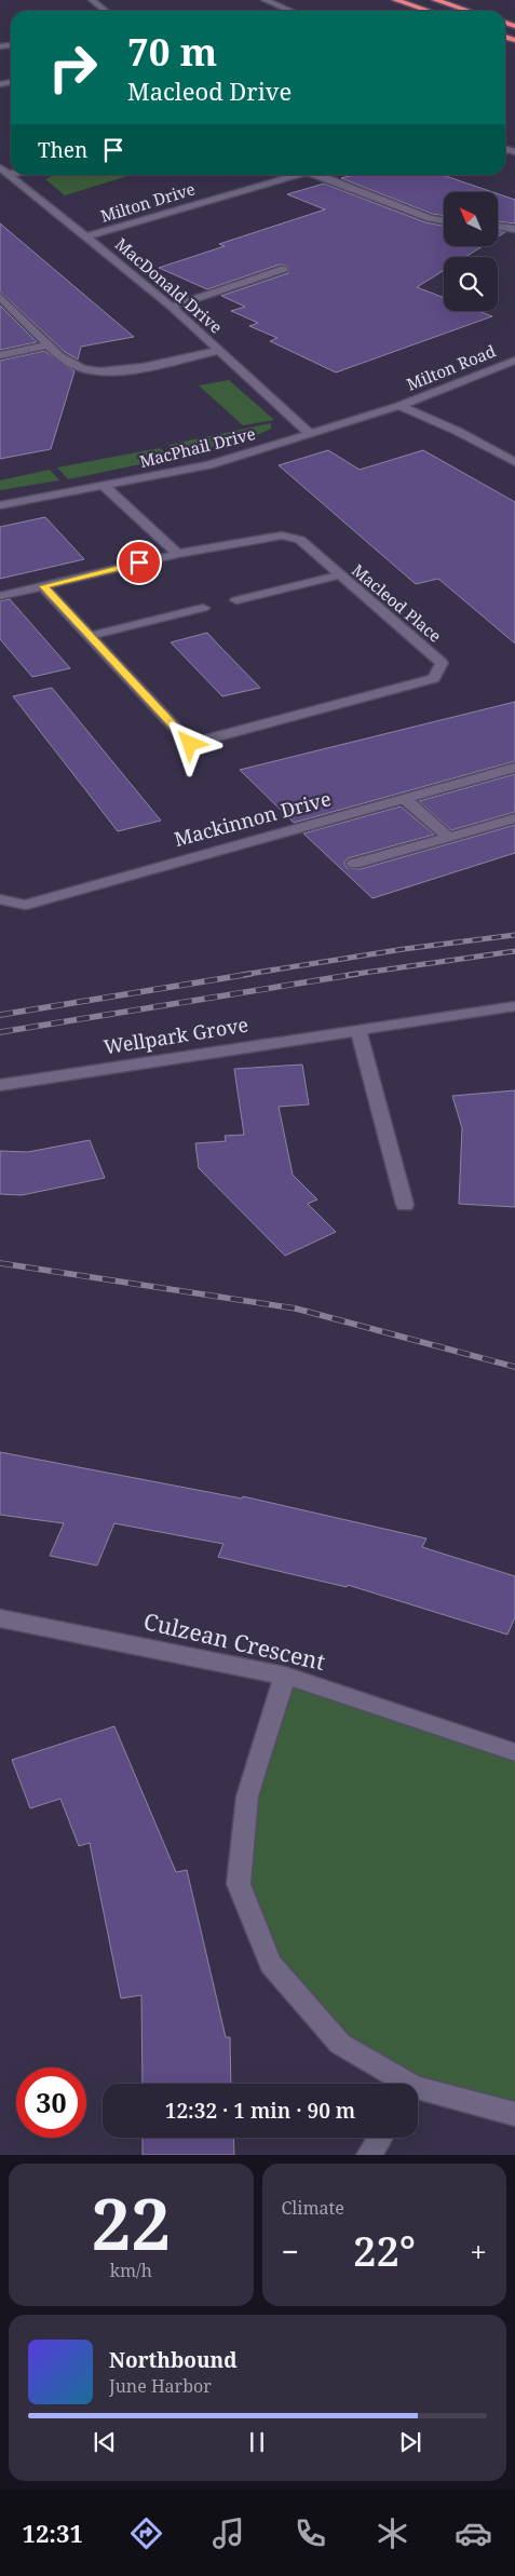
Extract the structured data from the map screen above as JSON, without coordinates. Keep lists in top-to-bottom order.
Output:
{
  "streets": {
    "street": [
      "Milton Drive",
      "MacDonald Drive",
      "Milton Road",
      "MacPhail Drive",
      "Macleod Place",
      "Mackinnon Drive",
      "Wellpark Grove",
      "Culzean Crescent"
    ]
  },
  "crossings": [
    ["Milton Drive", "MacDonald Drive"],
    ["MacDonald Drive", "MacPhail Drive"],
    ["Milton Road", "MacPhail Drive"]
  ],
  "north": "top left",
  "page": {
    "turn": ["70 m", "Macleod Drive"],
    "then": "Then",
    "limit": "30",
    "trip": "12:32 · 1 min · 90 m",
    "tile": [
      ["22", "km/h"],
      "Climate"
    ],
    "heat": ["−", "22°", "+"],
    "song": ["Northbound", "June Harbor"],
    "tabs": "12:31"
  }
}
